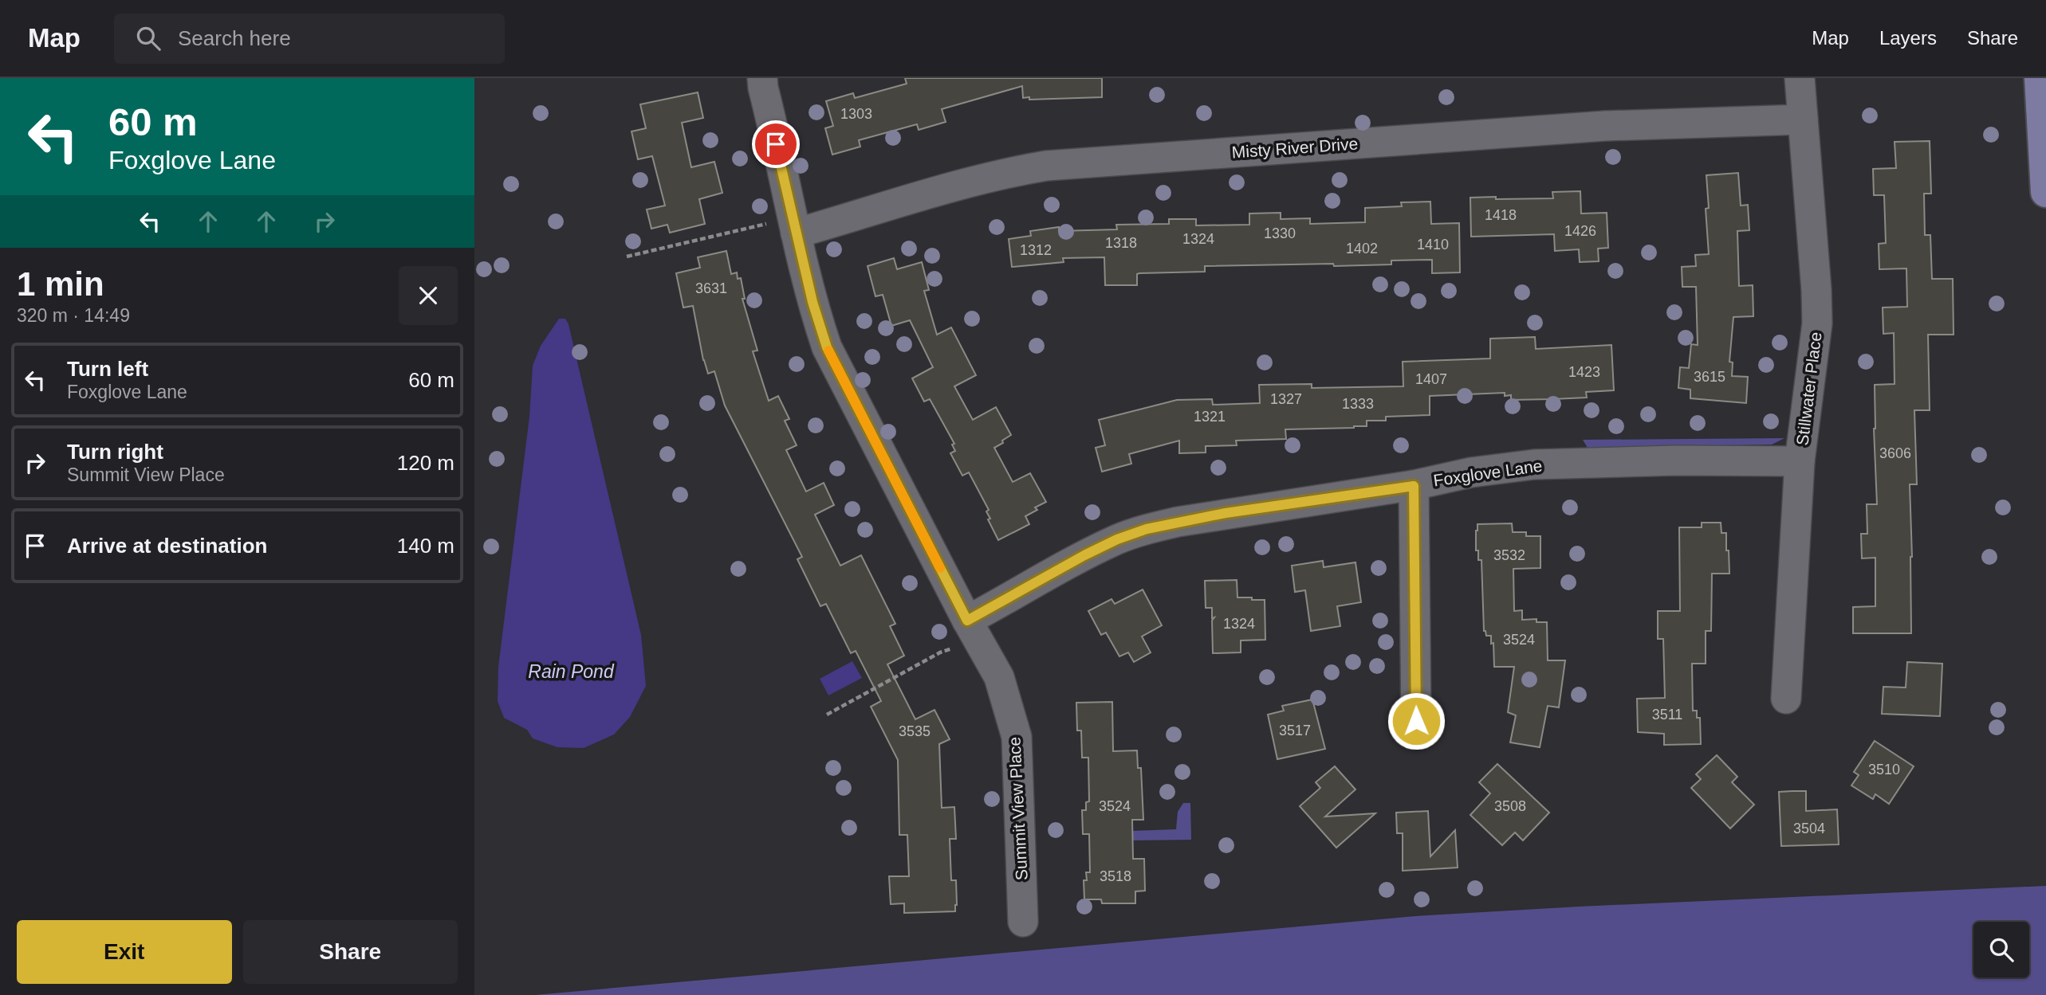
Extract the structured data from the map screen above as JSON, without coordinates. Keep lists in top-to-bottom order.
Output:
{
  "streets": {
    "street": [
      "Misty River Drive",
      "Stillwater Place",
      "Foxglove Lane",
      "Summit View Place"
    ]
  },
  "crossings": [
    ["Misty River Drive", "Stillwater Place"],
    ["Misty River Drive", "Summit View Place"],
    ["Stillwater Place", "Foxglove Lane"],
    ["Foxglove Lane", "Summit View Place"]
  ],
  "water": ["Rain Pond"],
  "house_numbers": [
    "1303",
    "1418",
    "1426",
    "1330",
    "1324",
    "1318",
    "1410",
    "1402",
    "1312",
    "3631",
    "1423",
    "3615",
    "1407",
    "1327",
    "1333",
    "1321",
    "3606",
    "3532",
    "1324",
    "3524",
    "3511",
    "3517",
    "3535",
    "3510",
    "3524",
    "3508",
    "3504",
    "3518"
  ],
  "page": {
    "header": "Map",
    "search": "Search here",
    "nav": ["Map", "Layers", "Share"],
    "turn": ["60 m", "Foxglove Lane"],
    "heading": ["1 min", "320 m · 14:49"],
    "list": [
      {
        "name": "Turn left",
        "note": "Foxglove Lane",
        "value": "60 m"
      },
      {
        "name": "Turn right",
        "note": "Summit View Place",
        "value": "120 m"
      },
      {
        "name": "Arrive at destination",
        "value": "140 m"
      }
    ],
    "buttons": ["Exit", "Share"]
  }
}
